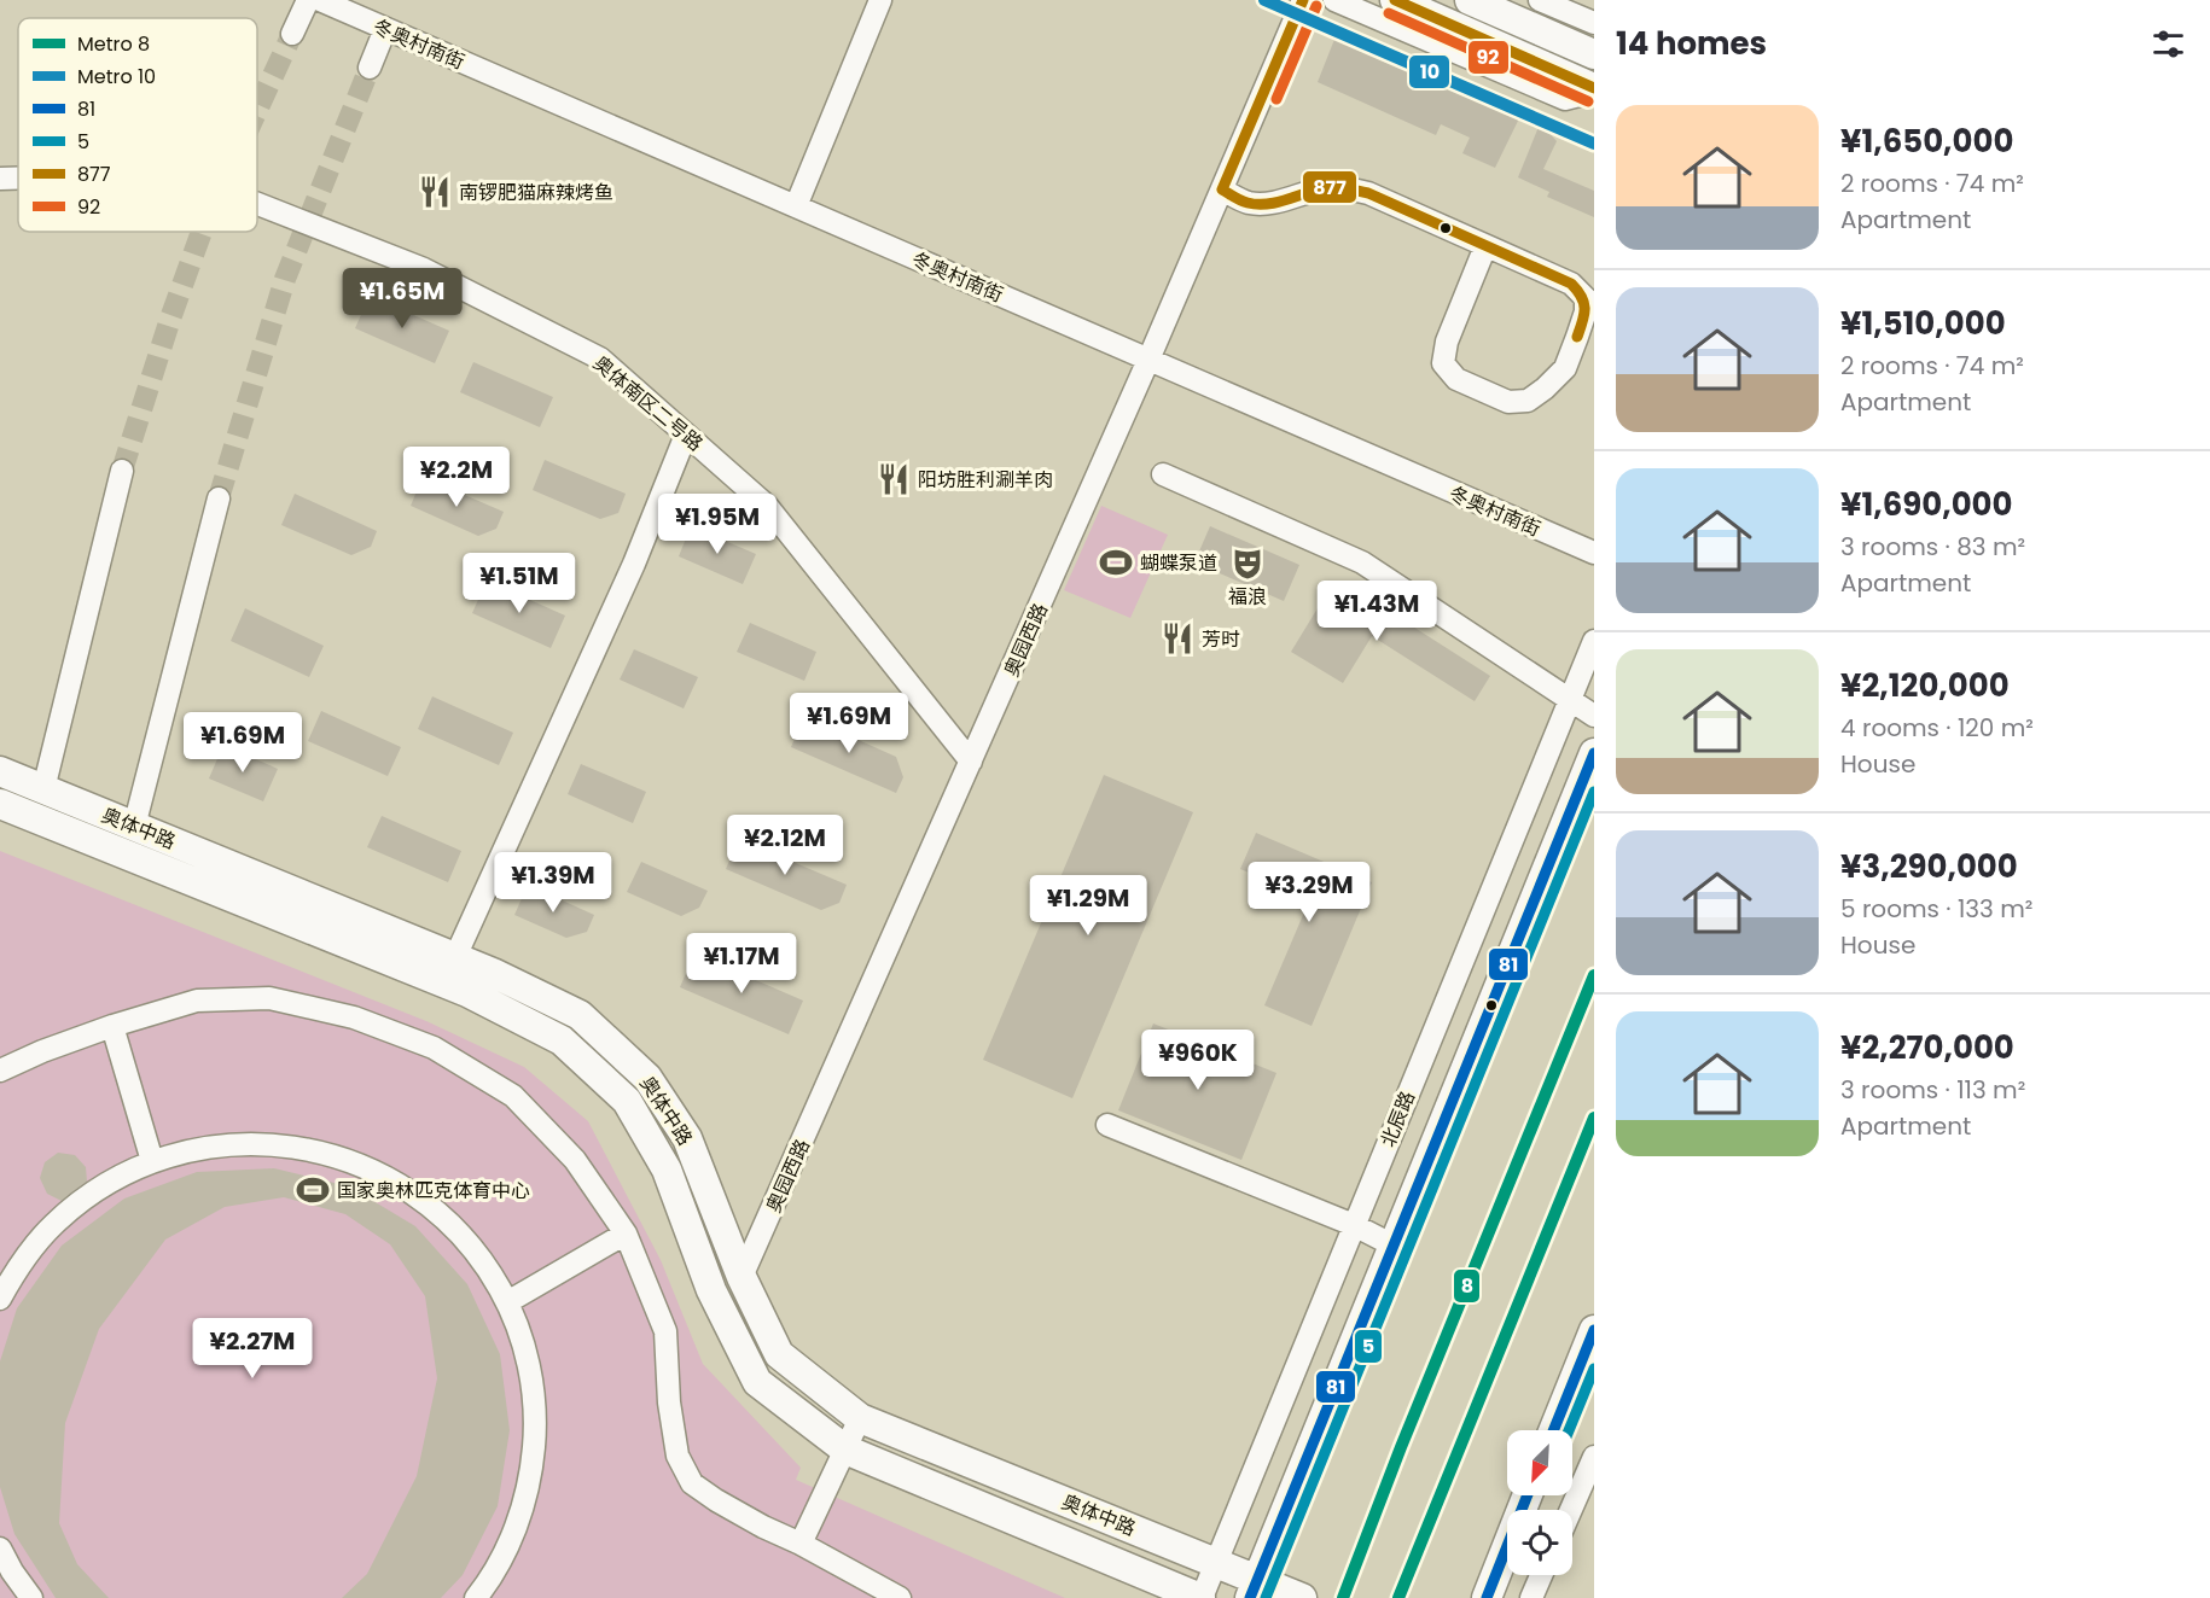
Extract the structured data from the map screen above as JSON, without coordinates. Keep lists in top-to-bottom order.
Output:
{
  "streets": {
    "main road": ["奥体中路"],
    "street": [
      "冬奥村南街",
      "奥体南区二号路",
      "奥园西路",
      "北辰路"
    ]
  },
  "crossings": [
    ["冬奥村南街", "奥园西路"],
    ["奥体南区二号路", "奥园西路"],
    ["奥园西路", "奥体中路"],
    ["奥体中路", "北辰路"]
  ],
  "places": {
    "restaurant": ["南锣肥猫麻辣烤鱼", "阳坊胜利涮羊肉", "芳时"],
    "sports": ["蝴蝶泵道", "国家奥林匹克体育中心"],
    "theatre": ["福浪"]
  },
  "lines": [
    "metro line 10",
    "transit line 877",
    "transit line 92",
    "transit line 81",
    "transit line 5",
    "metro line 8"
  ],
  "legend": [
    "Metro 8",
    "Metro 10",
    "81",
    "5",
    "877",
    "92"
  ],
  "north": "bottom left",
  "page": {
    "heading": "14 homes",
    "list": [
      {
        "name": "¥1,650,000",
        "note": "2 rooms · 74 m² · Apartment"
      },
      {
        "name": "¥1,510,000",
        "note": "2 rooms · 74 m² · Apartment"
      },
      {
        "name": "¥1,690,000",
        "note": "3 rooms · 83 m² · Apartment"
      },
      {
        "name": "¥2,120,000",
        "note": "4 rooms · 120 m² · House"
      },
      {
        "name": "¥3,290,000",
        "note": "5 rooms · 133 m² · House"
      },
      {
        "name": "¥2,270,000",
        "note": "3 rooms · 113 m² · Apartment"
      }
    ],
    "price": [
      "¥1.65M",
      "¥2.2M",
      "¥1.95M",
      "¥1.51M",
      "¥1.43M",
      "¥1.69M",
      "¥1.69M",
      "¥2.12M",
      "¥1.39M",
      "¥3.29M",
      "¥1.29M",
      "¥1.17M",
      "¥960K",
      "¥2.27M"
    ]
  }
}
